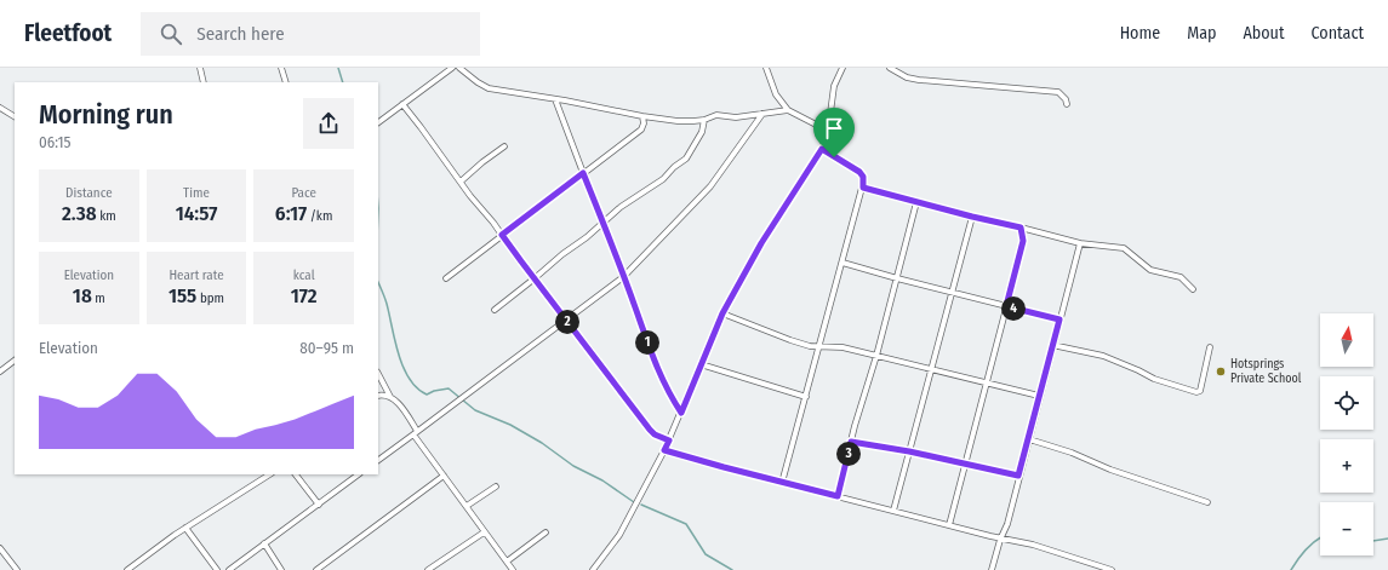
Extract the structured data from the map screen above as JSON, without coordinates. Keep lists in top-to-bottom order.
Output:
{
  "places": ["Hotsprings Private School"],
  "north": "top",
  "page": {
    "header": "Fleetfoot",
    "search": "Search here",
    "nav": [
      "Home",
      "Map",
      "About",
      "Contact"
    ],
    "heading": ["Morning run", "06:15"],
    "stats": [
      ["Distance", "2.38 km"],
      ["Time", "14:57"],
      ["Pace", "6:17 /km"],
      ["Elevation", "18 m"],
      ["Heart rate", "155 bpm"],
      ["kcal", "172"]
    ],
    "pins": [
      "4",
      "2",
      "1",
      "3"
    ],
    "map_buttons": ["+", "−"],
    "chart": ["Elevation", "80–95 m"]
  }
}
